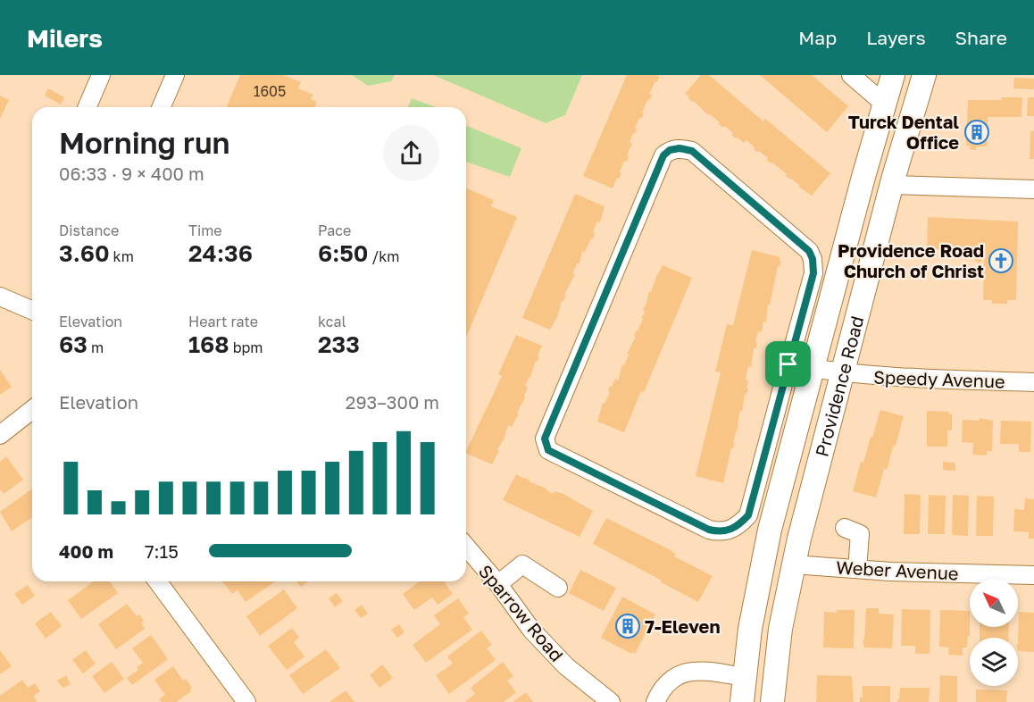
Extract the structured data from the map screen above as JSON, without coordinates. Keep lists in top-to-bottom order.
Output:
{
  "streets": {
    "main road": ["Providence Road"],
    "street": ["Speedy Avenue", "Weber Avenue", "Sparrow Road"]
  },
  "crossings": [
    ["Speedy Avenue", "Providence Road"],
    ["Providence Road", "Weber Avenue"]
  ],
  "places": {
    "building": ["Turck Dental Office", "7-Eleven"],
    "church": ["Providence Road Church of Christ"]
  },
  "house_numbers": ["1605"],
  "north": "top left",
  "page": {
    "header": "Milers",
    "nav": ["Map", "Layers", "Share"],
    "heading": ["Morning run", "06:33 · 9 × 400 m"],
    "stats": [
      ["Distance", "3.60 km"],
      ["Time", "24:36"],
      ["Pace", "6:50 /km"],
      ["Elevation", "63 m"],
      ["Heart rate", "168 bpm"],
      ["kcal", "233"]
    ],
    "chart": ["Elevation", "293–300 m"],
    "list": [
      {
        "name": "400 m",
        "note": "7:15"
      }
    ]
  }
}
